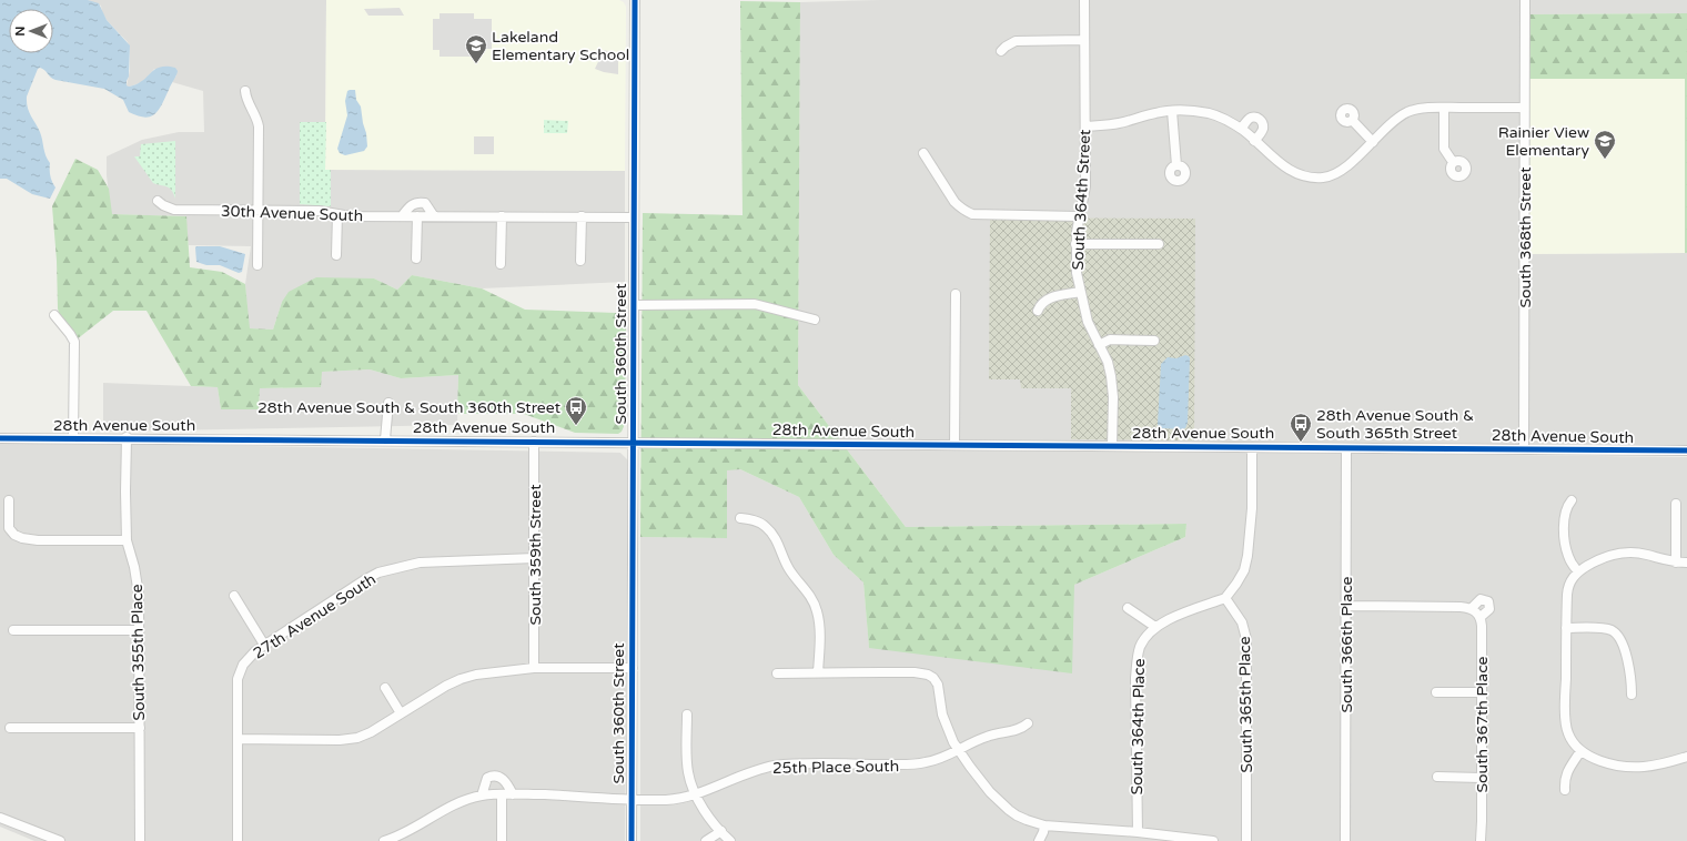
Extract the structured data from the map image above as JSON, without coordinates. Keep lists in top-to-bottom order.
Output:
{
  "streets": {
    "street": [
      "South 364th Street",
      "30th Avenue South",
      "South 368th Street",
      "South 360th Street",
      "28th Avenue South",
      "South 359th Street",
      "27th Avenue South",
      "South 366th Place",
      "South 355th Place",
      "South 365th Place",
      "South 367th Place",
      "South 364th Place",
      "25th Place South"
    ]
  },
  "crossings": [
    ["South 364th Street", "28th Avenue South"],
    ["30th Avenue South", "South 360th Street"],
    ["South 368th Street", "28th Avenue South"],
    ["South 360th Street", "28th Avenue South"],
    ["South 360th Street", "25th Place South"],
    ["28th Avenue South", "South 359th Street"],
    ["28th Avenue South", "South 366th Place"],
    ["28th Avenue South", "South 355th Place"],
    ["South 359th Street", "27th Avenue South"],
    ["South 366th Place", "South 367th Place"]
  ],
  "places": {
    "school or university": ["Lakeland Elementary School", "Rainier View Elementary"],
    "bus stop": ["28th Avenue South & South 360th Street", "28th Avenue South & South 365th Street"]
  },
  "north": "left"
}
